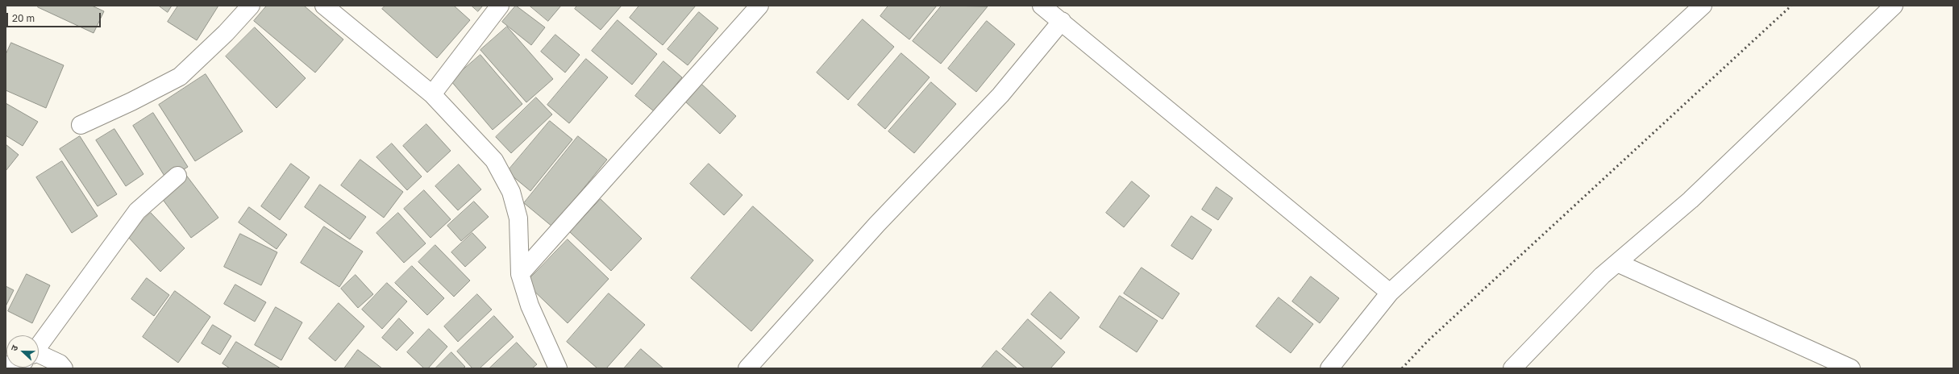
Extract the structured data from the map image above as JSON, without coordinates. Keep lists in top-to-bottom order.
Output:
{
  "scale_bar": "20 m",
  "north": "left"
}
